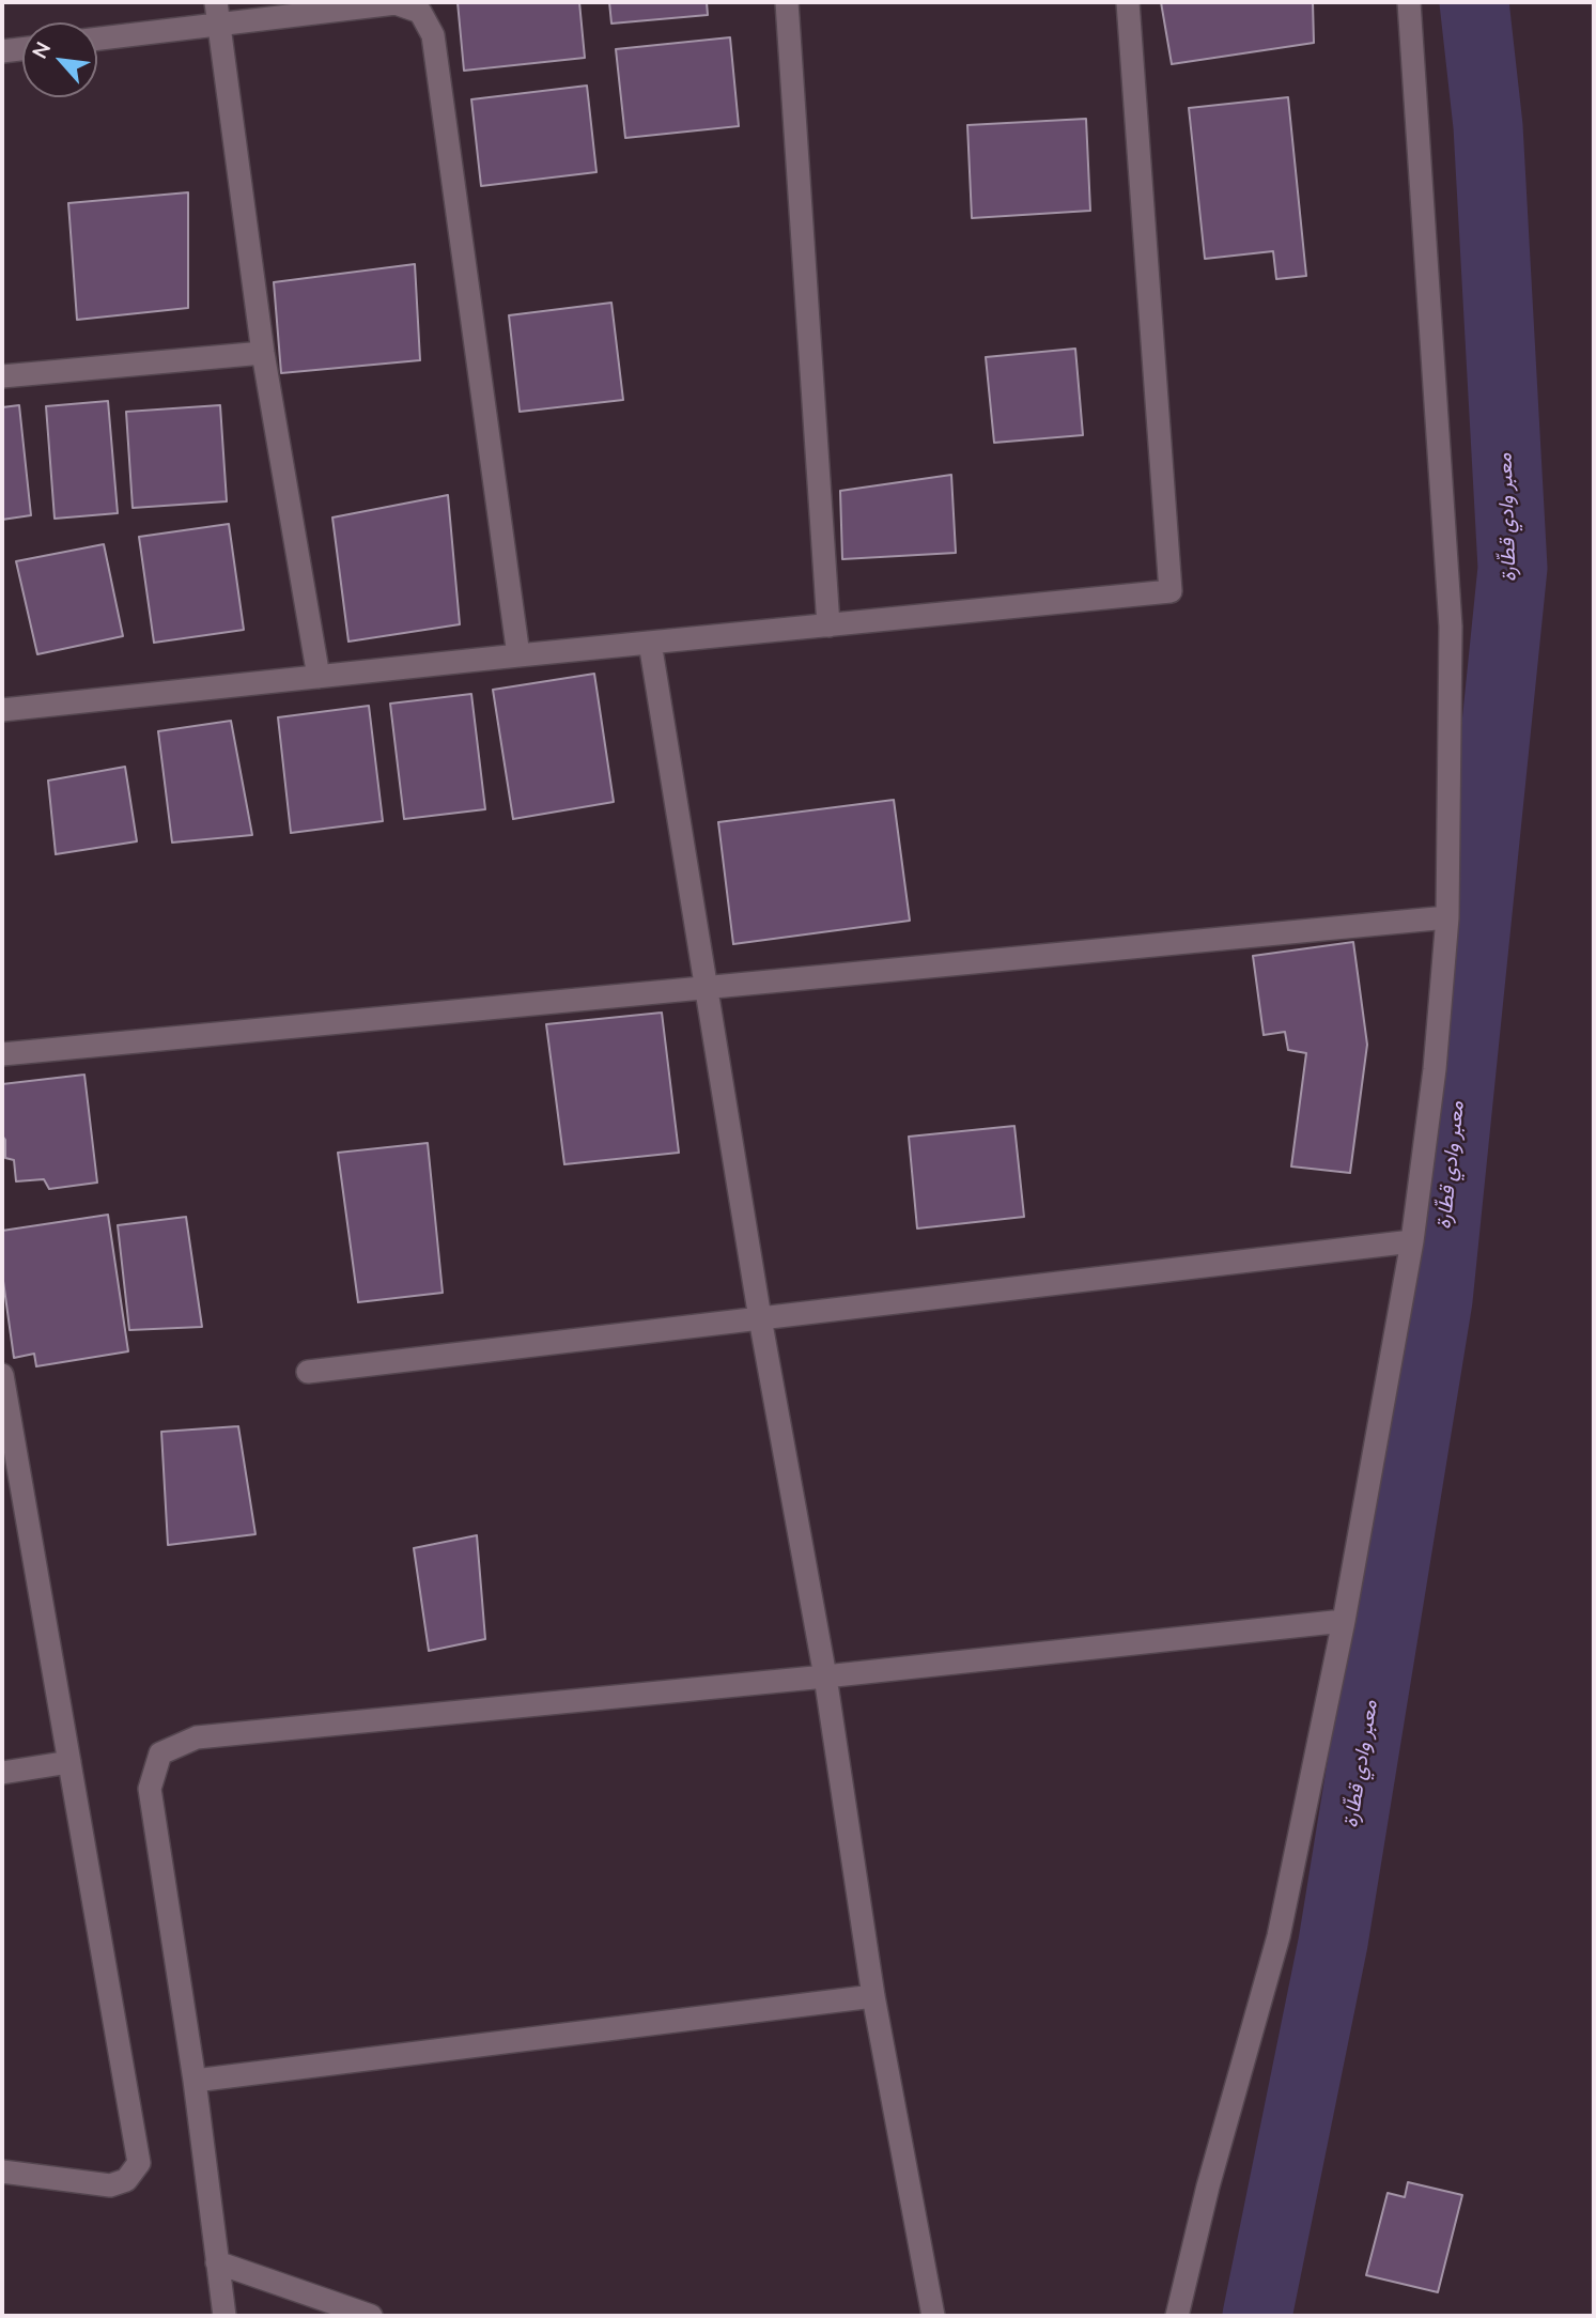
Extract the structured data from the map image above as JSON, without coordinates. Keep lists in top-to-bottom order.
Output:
{
  "water": ["معبر وادي قطّارة"],
  "north": "top left"
}
